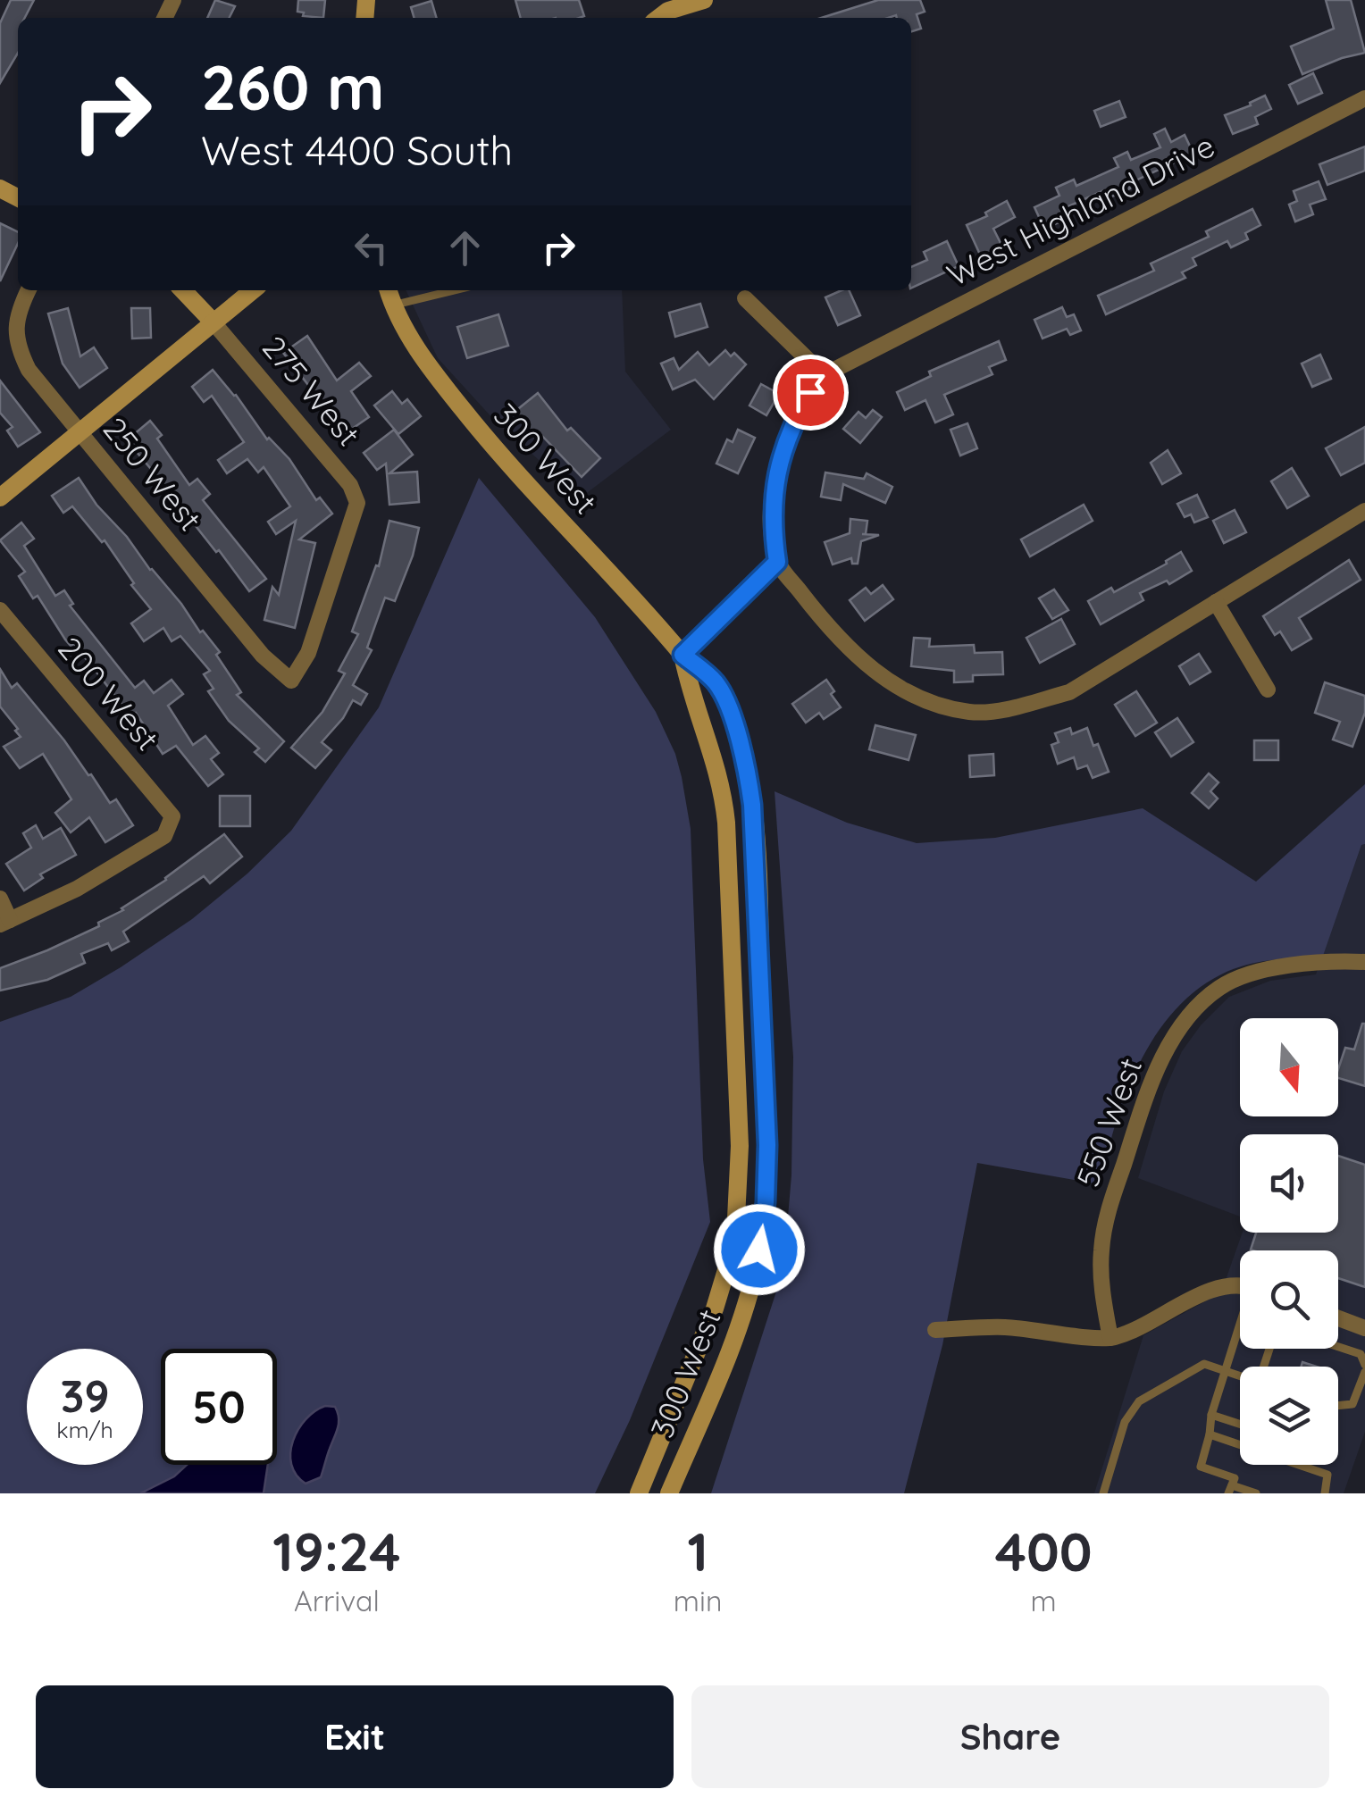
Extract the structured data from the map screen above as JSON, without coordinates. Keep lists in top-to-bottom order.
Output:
{
  "streets": {
    "main road": ["300 West"],
    "street": [
      "West Highland Drive",
      "275 West",
      "250 West",
      "200 West",
      "550 West"
    ]
  },
  "crossings": [
    ["275 West", "250 West"]
  ],
  "north": "bottom",
  "page": {
    "turn": ["260 m", "West 4400 South"],
    "speed": "39 km/h",
    "limit": "50",
    "eta": [
      "19:24",
      "Arrival",
      "1",
      "min",
      "400",
      "m"
    ],
    "buttons": ["Exit", "Share"]
  }
}
